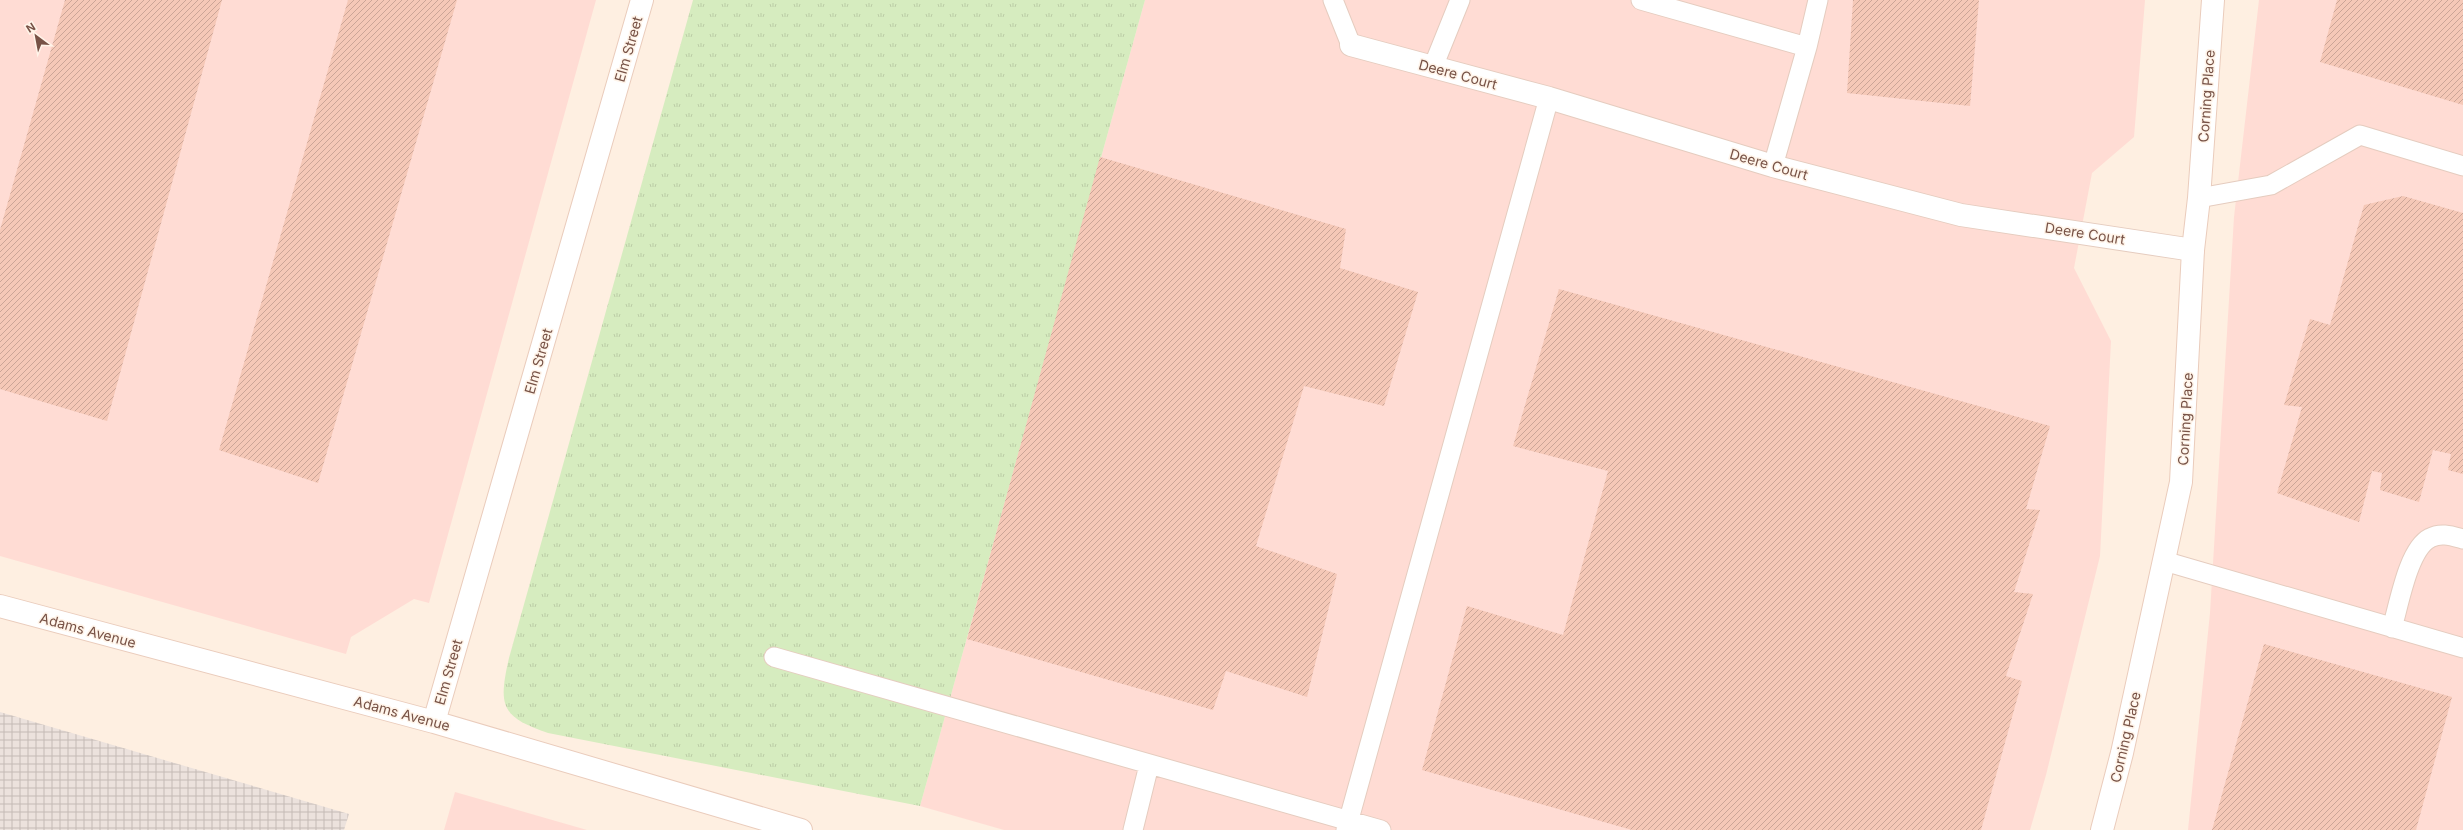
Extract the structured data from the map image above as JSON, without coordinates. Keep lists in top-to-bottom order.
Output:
{
  "streets": {
    "street": [
      "Elm Street",
      "Deere Court",
      "Corning Place",
      "Adams Avenue"
    ]
  },
  "crossings": [
    ["Elm Street", "Adams Avenue"],
    ["Deere Court", "Corning Place"]
  ],
  "north": "top left"
}
